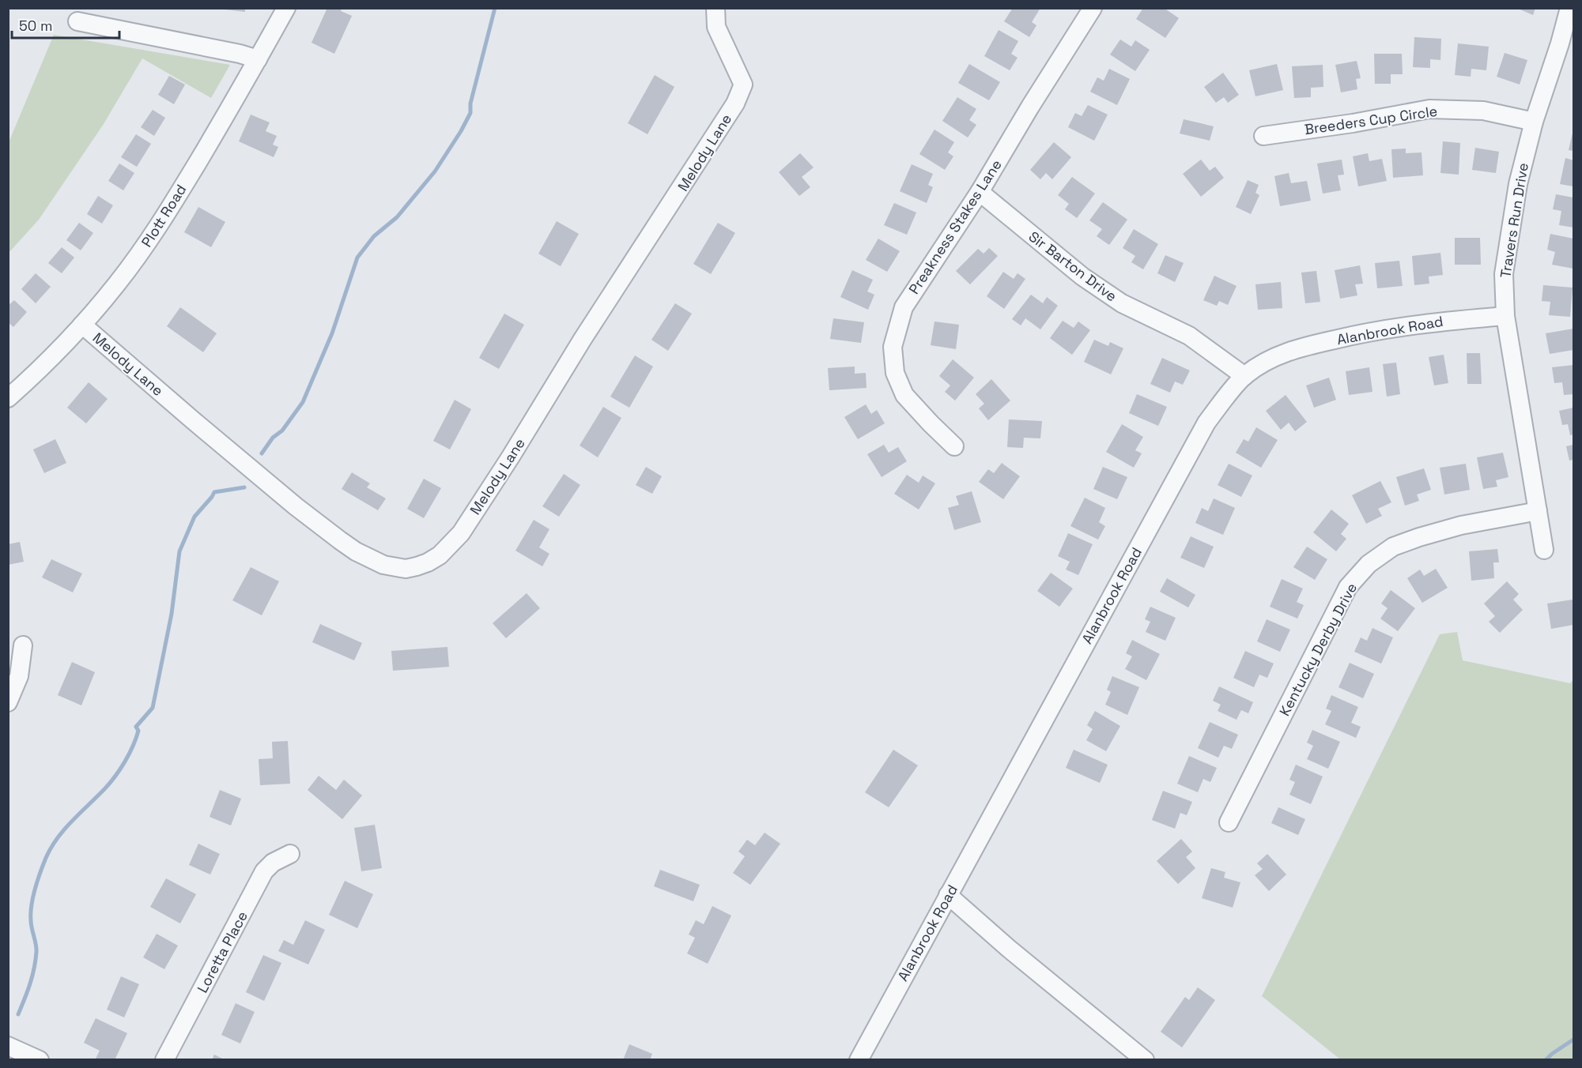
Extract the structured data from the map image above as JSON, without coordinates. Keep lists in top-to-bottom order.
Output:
{
  "streets": {
    "street": [
      "Breeders Cup Circle",
      "Melody Lane",
      "Plott Road",
      "Travers Run Drive",
      "Preakness Stakes Lane",
      "Sir Barton Drive",
      "Alanbrook Road",
      "Kentucky Derby Drive",
      "Loretta Place"
    ]
  },
  "crossings": [
    ["Breeders Cup Circle", "Travers Run Drive"],
    ["Melody Lane", "Plott Road"],
    ["Travers Run Drive", "Alanbrook Road"],
    ["Travers Run Drive", "Kentucky Derby Drive"],
    ["Preakness Stakes Lane", "Sir Barton Drive"],
    ["Sir Barton Drive", "Alanbrook Road"]
  ],
  "scale_bar": "50 m"
}
